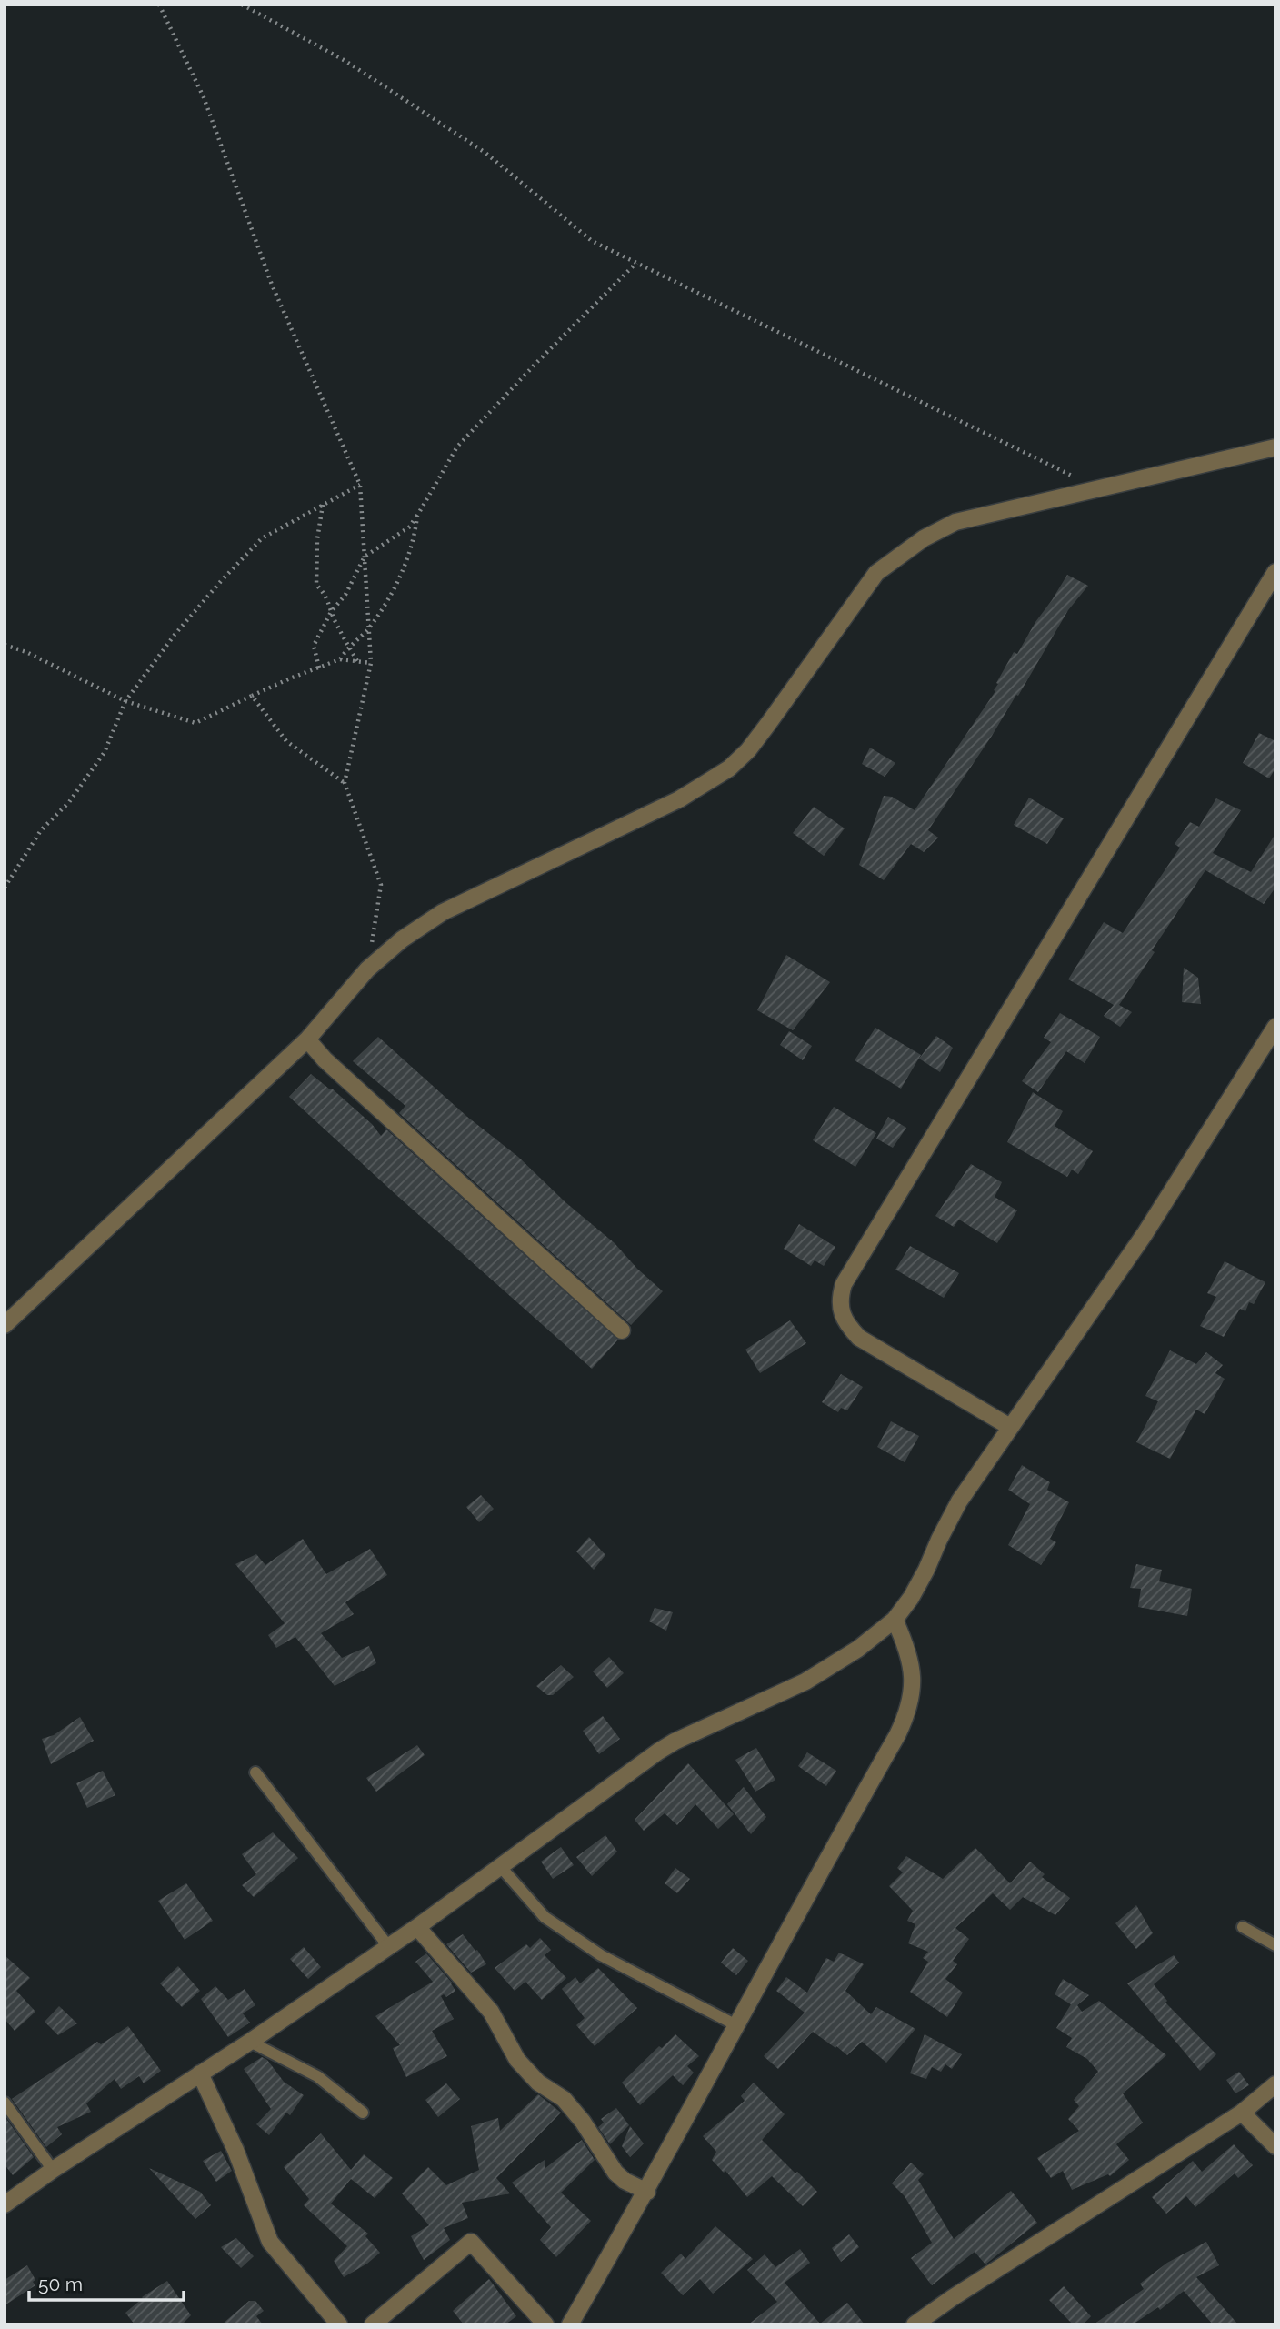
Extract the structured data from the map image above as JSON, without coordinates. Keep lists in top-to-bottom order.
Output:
{
  "scale_bar": "50 m"
}
